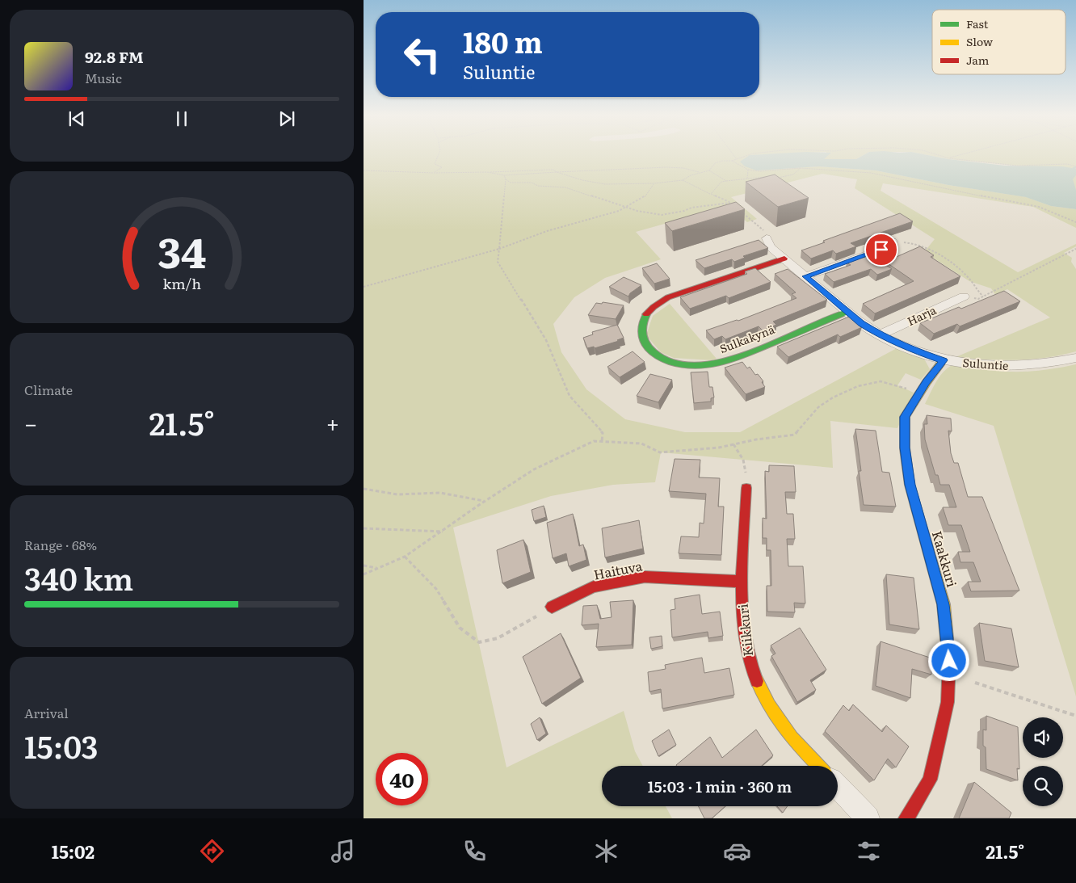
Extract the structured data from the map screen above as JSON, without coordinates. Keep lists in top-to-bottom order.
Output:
{
  "streets": {
    "street": [
      "Harja",
      "Sulkakynä",
      "Suluntie",
      "Kaakkuri",
      "Haituva",
      "Kiikkuri"
    ]
  },
  "crossings": [
    ["Harja", "Suluntie"],
    ["Sulkakynä", "Suluntie"],
    ["Suluntie", "Kaakkuri"],
    ["Haituva", "Kiikkuri"]
  ],
  "legend": ["Fast", "Slow", "Jam"],
  "page": {
    "turn": ["180 m", "Suluntie"],
    "song": ["92.8 FM", "Music"],
    "tile": [
      "Climate",
      ["Range · 68%", "340 km"],
      ["Arrival", "15:03"]
    ],
    "heat": ["−", "21.5°", "+"],
    "limit": "40",
    "trip": "15:03 · 1 min · 360 m",
    "tabs": ["15:02", "21.5°"],
    "gauge": ["34", "km/h"]
  }
}
